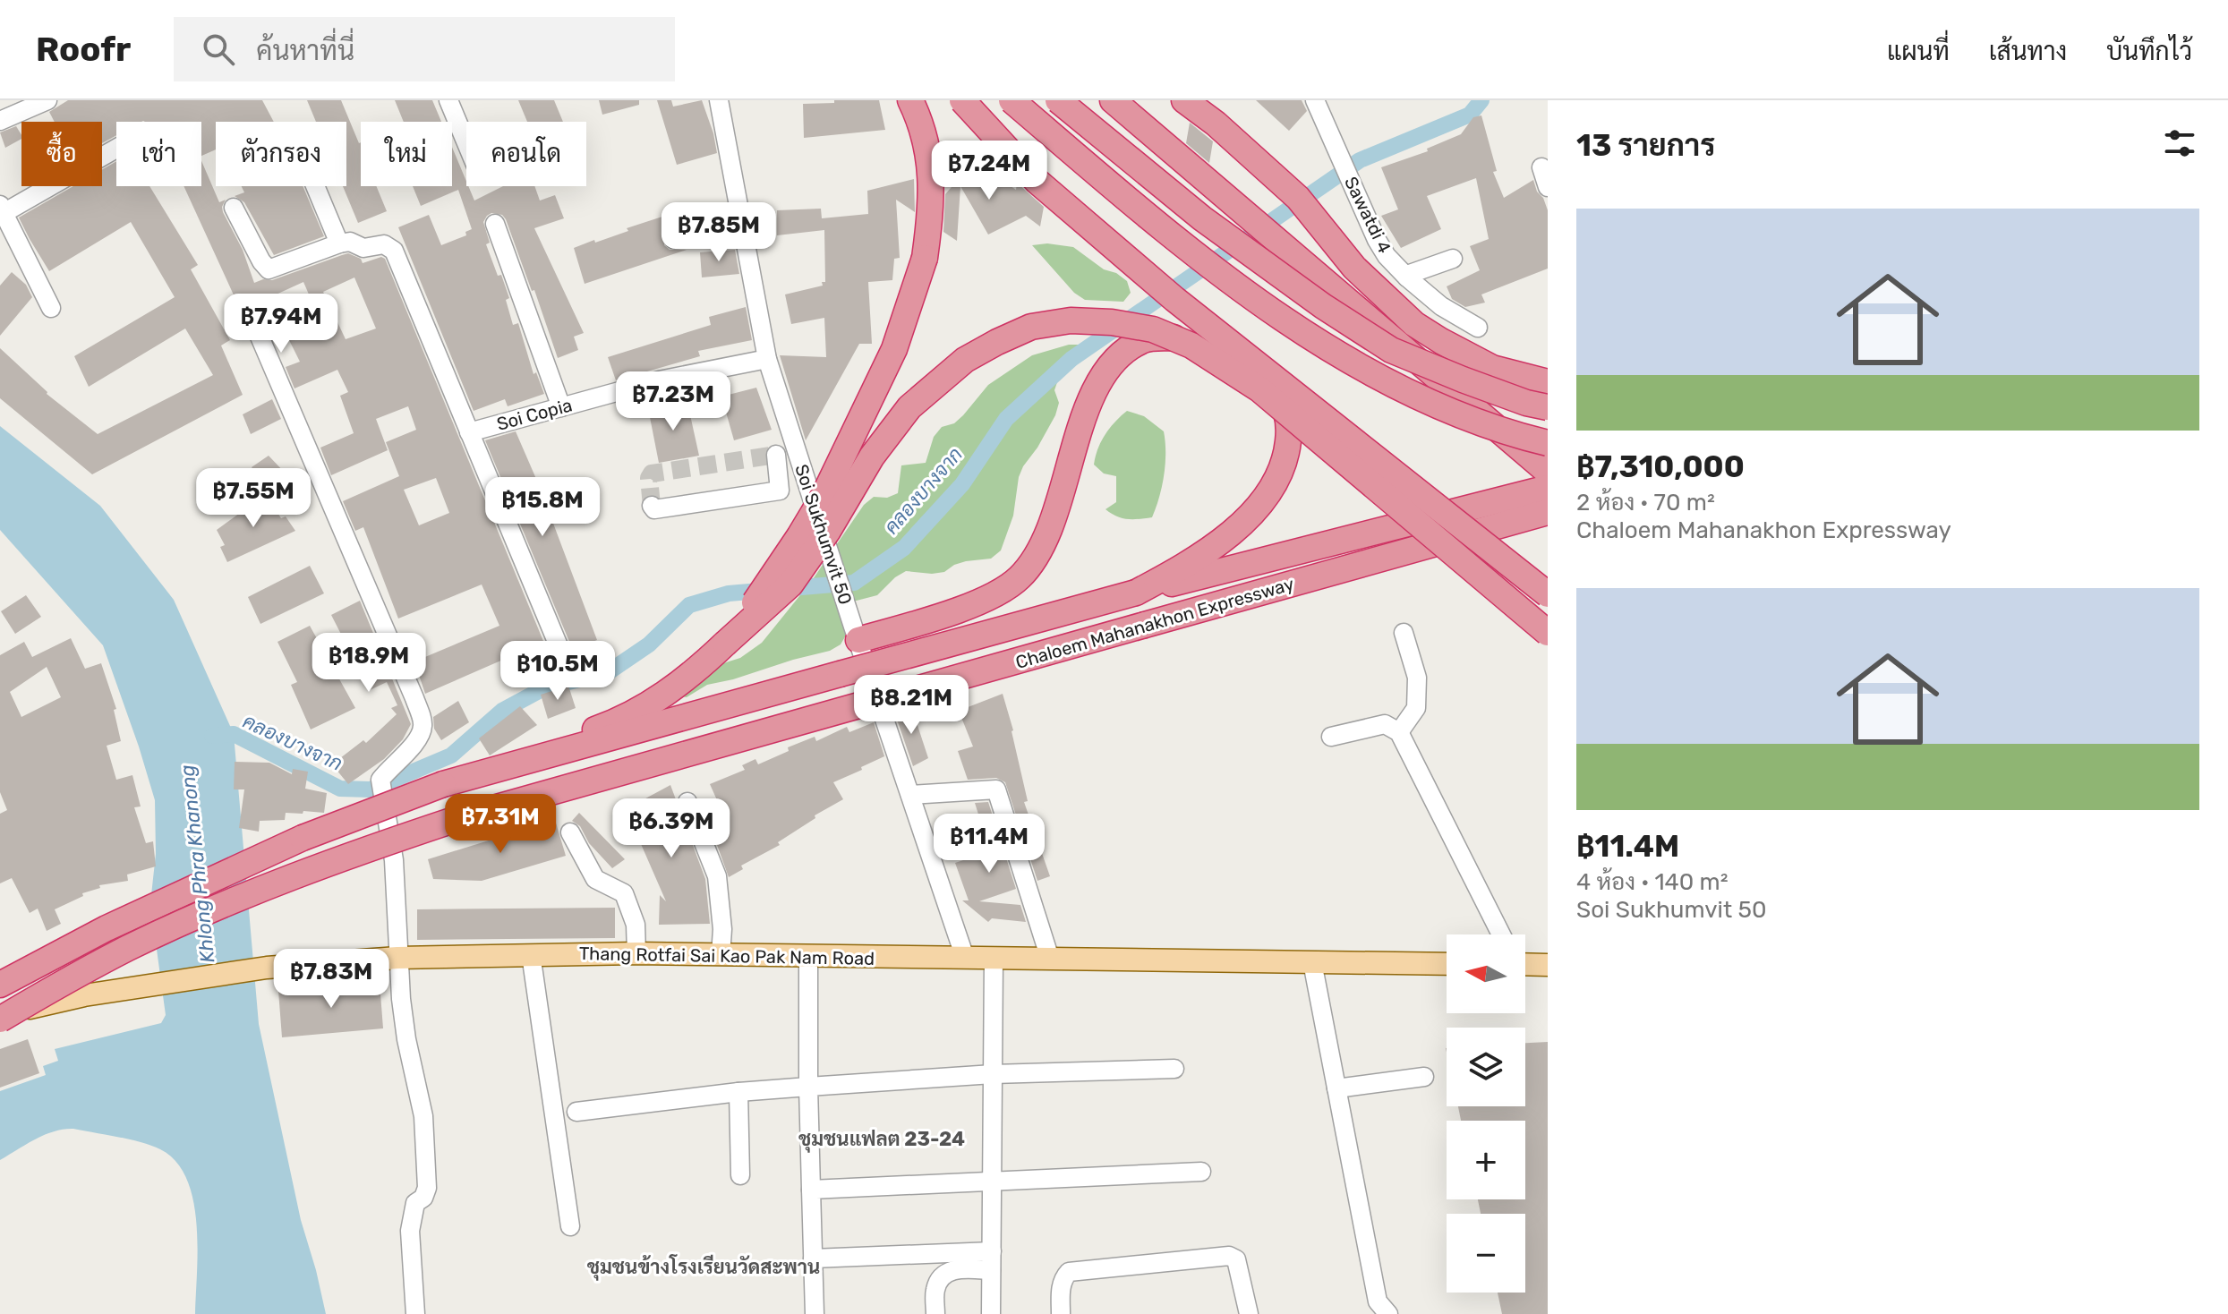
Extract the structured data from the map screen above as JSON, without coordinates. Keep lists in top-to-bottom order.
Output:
{
  "streets": {
    "highway": ["Chaloem Mahanakhon Expressway"],
    "main road": ["Thang Rotfai Sai Kao Pak Nam Road"],
    "street": ["Sawatdi 4", "Soi Copia", "Soi Sukhumvit 50"]
  },
  "crossings": [
    ["Soi Copia", "Soi Sukhumvit 50"],
    ["Soi Sukhumvit 50", "Thang Rotfai Sai Kao Pak Nam Road"],
    ["Chaloem Mahanakhon Expressway", "Thang Rotfai Sai Kao Pak Nam Road"]
  ],
  "districts": ["ชุมชนแฟลต 23-24", "ชุมชนข้างโรงเรียนวัดสะพาน"],
  "water": ["คลองบางจาก", "Khlong Phra Khanong"],
  "north": "left",
  "page": {
    "header": "Roofr",
    "search": "ค้นหาที่นี่",
    "nav": ["แผนที่", "เส้นทาง", "บันทึกไว้"],
    "heading": "13 รายการ",
    "chip": [
      "ซื้อ",
      "เช่า",
      "ตัวกรอง",
      "ใหม่",
      "คอนโด"
    ],
    "price": [
      "฿7.24M",
      "฿7.85M",
      "฿7.94M",
      "฿7.23M",
      "฿7.55M",
      "฿15.8M",
      "฿18.9M",
      "฿10.5M",
      "฿8.21M",
      "฿7.31M",
      "฿6.39M",
      "฿11.4M",
      "฿7.83M"
    ],
    "list": [
      {
        "name": "฿7,310,000",
        "note": "2 ห้อง · 70 m² · Chaloem Mahanakhon Expressway"
      },
      {
        "name": "฿11.4M",
        "note": "4 ห้อง · 140 m² · Soi Sukhumvit 50"
      }
    ],
    "map_buttons": ["+", "−"]
  }
}
